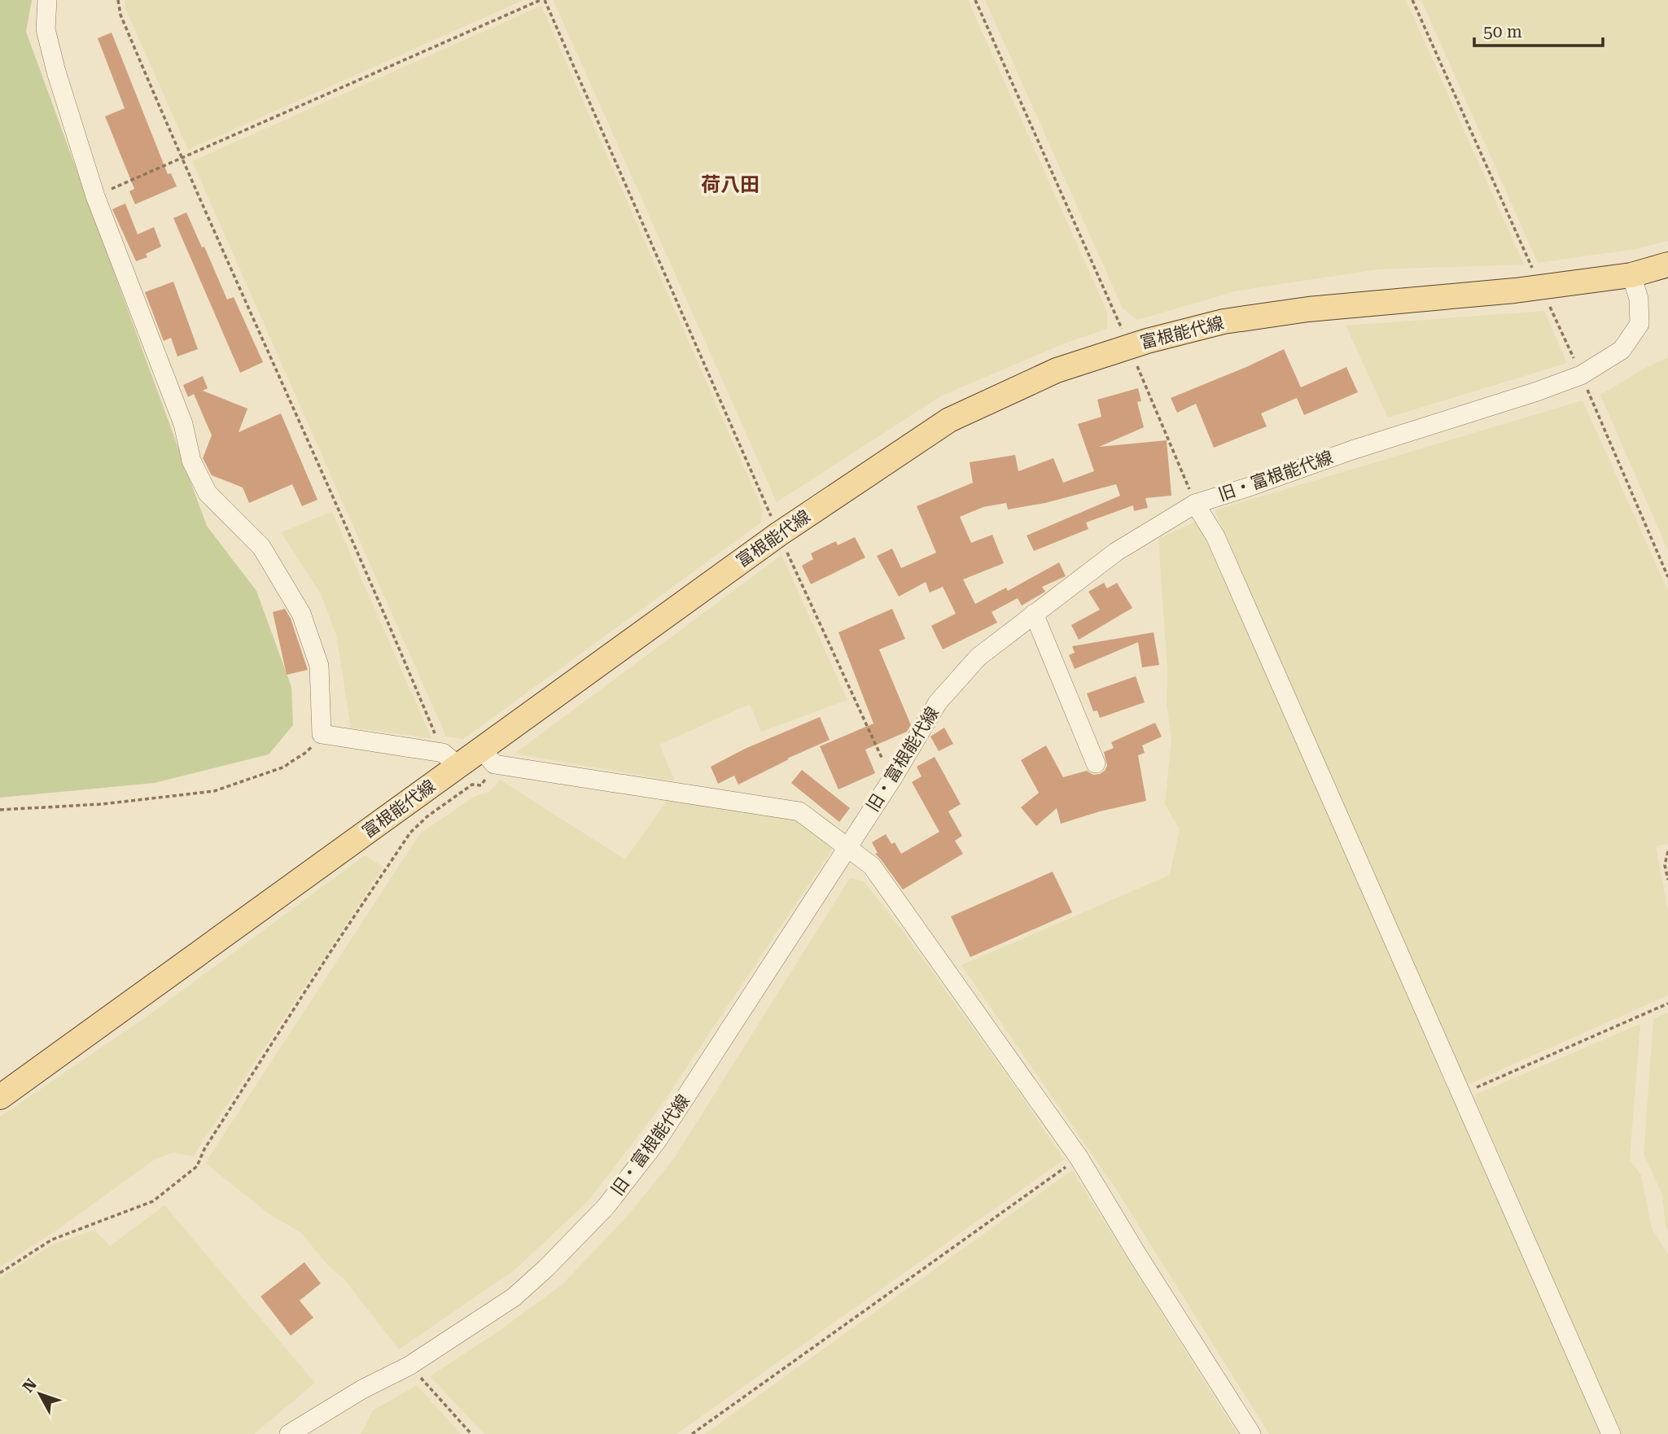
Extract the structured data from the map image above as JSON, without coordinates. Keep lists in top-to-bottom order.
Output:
{
  "streets": {
    "main road": ["富根能代線"],
    "street": ["旧・富根能代線"]
  },
  "crossings": [
    ["富根能代線", "旧・富根能代線"]
  ],
  "districts": ["荷八田"],
  "scale_bar": "50 m",
  "north": "top left"
}
